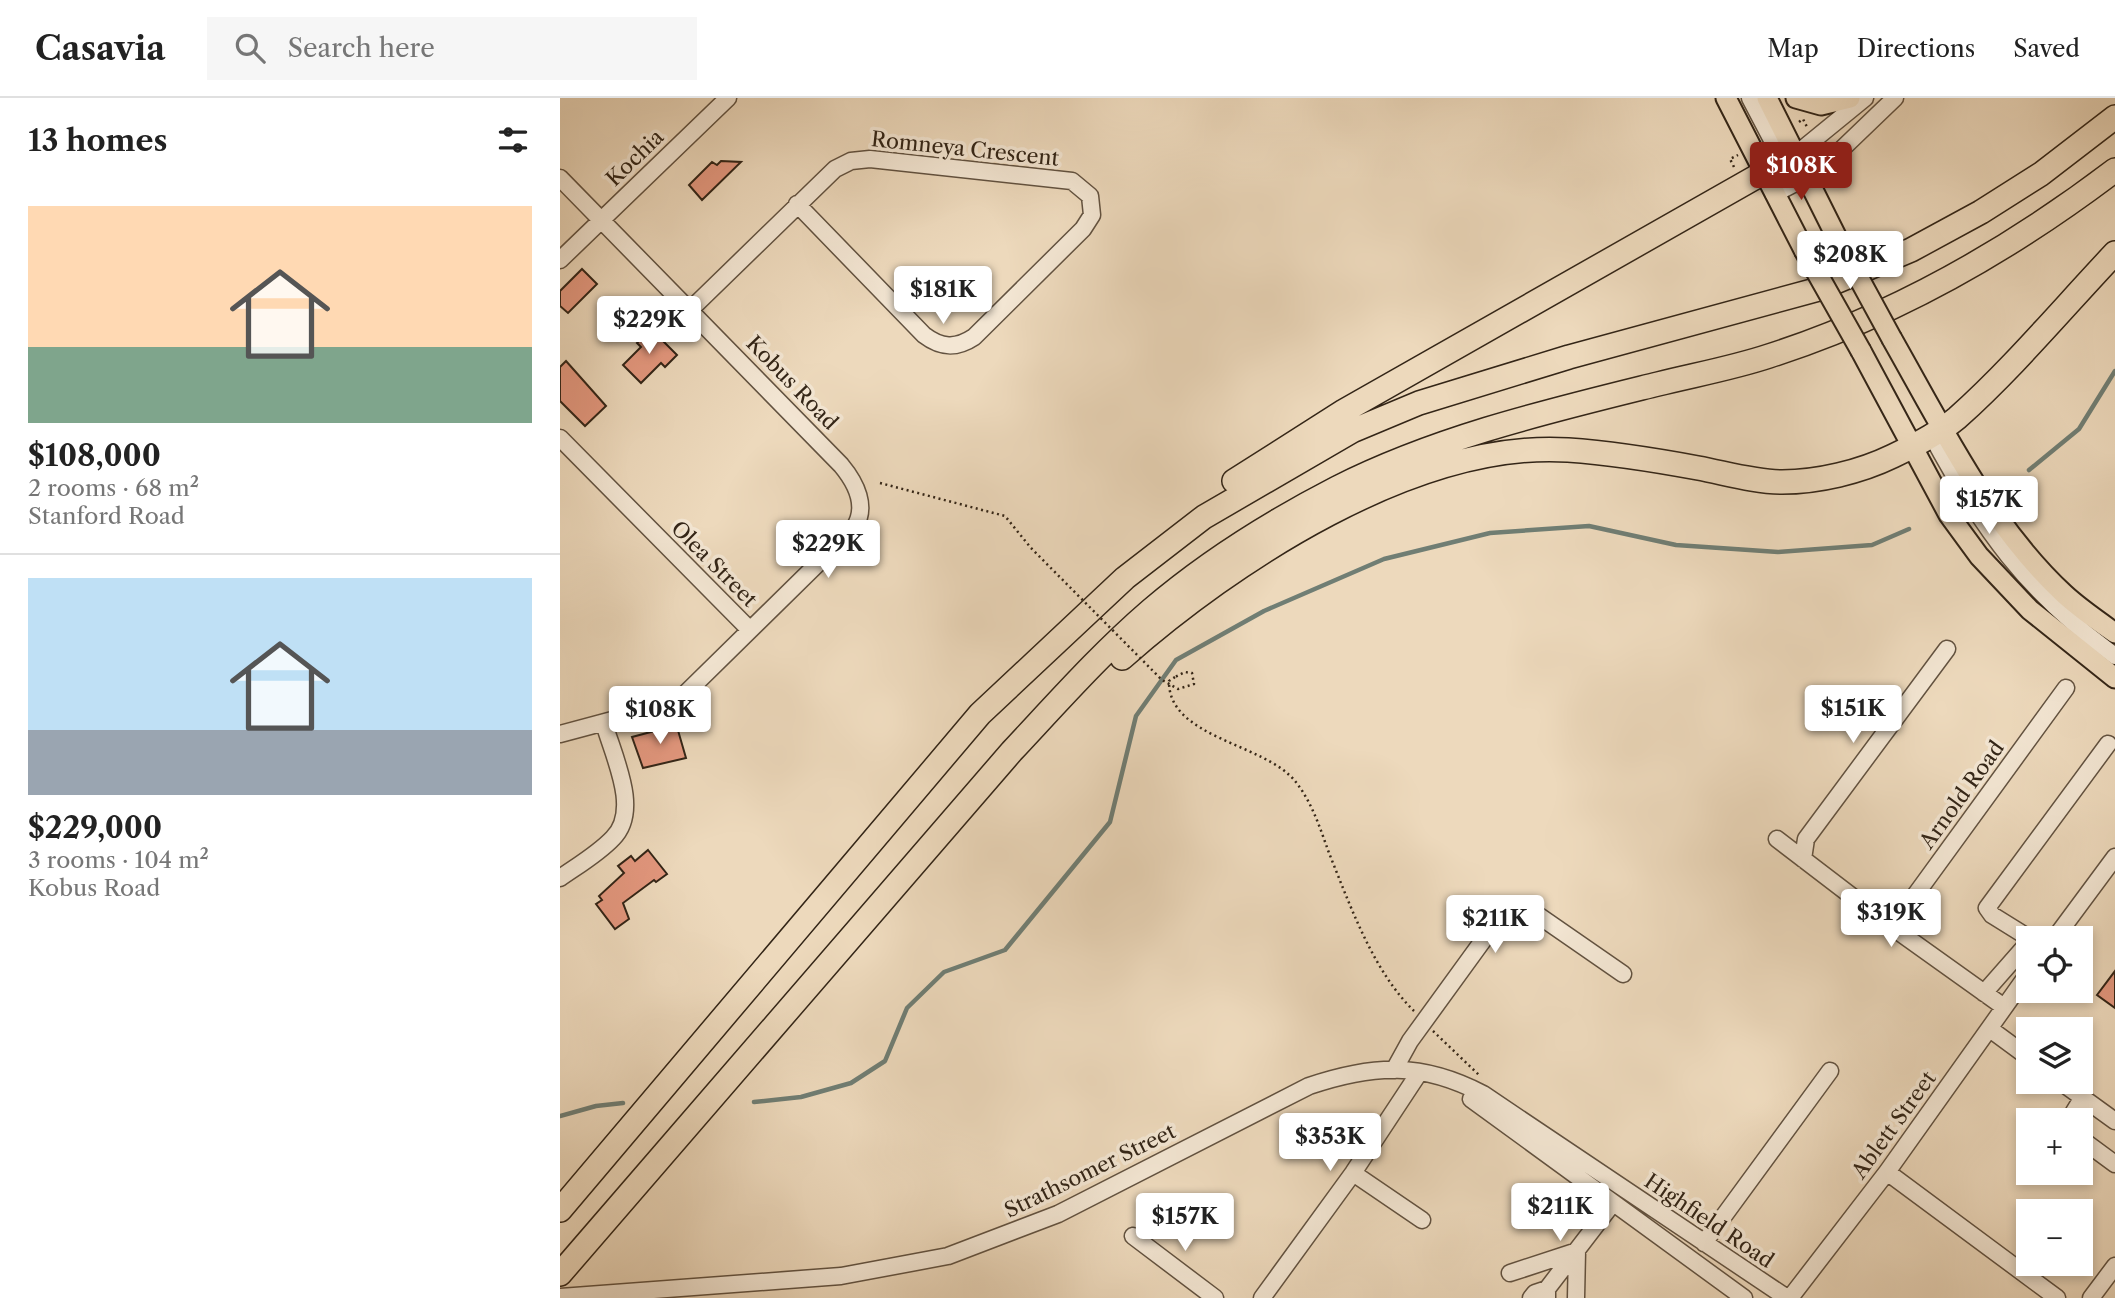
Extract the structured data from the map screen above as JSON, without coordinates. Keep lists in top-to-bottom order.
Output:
{
  "streets": {
    "street": [
      "Romneya Crescent",
      "Kochia",
      "Kobus Road",
      "Olea Street",
      "Arnold Road",
      "Ablett Street",
      "Strathsomer Street",
      "Highfield Road"
    ]
  },
  "crossings": [
    ["Romneya Crescent", "Kobus Road"],
    ["Kochia", "Kobus Road"],
    ["Kobus Road", "Olea Street"],
    ["Ablett Street", "Highfield Road"],
    ["Strathsomer Street", "Highfield Road"]
  ],
  "page": {
    "header": "Casavia",
    "search": "Search here",
    "nav": ["Map", "Directions", "Saved"],
    "heading": "13 homes",
    "price": [
      "$108K",
      "$208K",
      "$181K",
      "$229K",
      "$157K",
      "$229K",
      "$151K",
      "$108K",
      "$319K",
      "$211K",
      "$353K",
      "$211K",
      "$157K"
    ],
    "list": [
      {
        "name": "$108,000",
        "note": "2 rooms · 68 m² · Stanford Road"
      },
      {
        "name": "$229,000",
        "note": "3 rooms · 104 m² · Kobus Road"
      }
    ],
    "map_buttons": ["+", "−"]
  }
}
